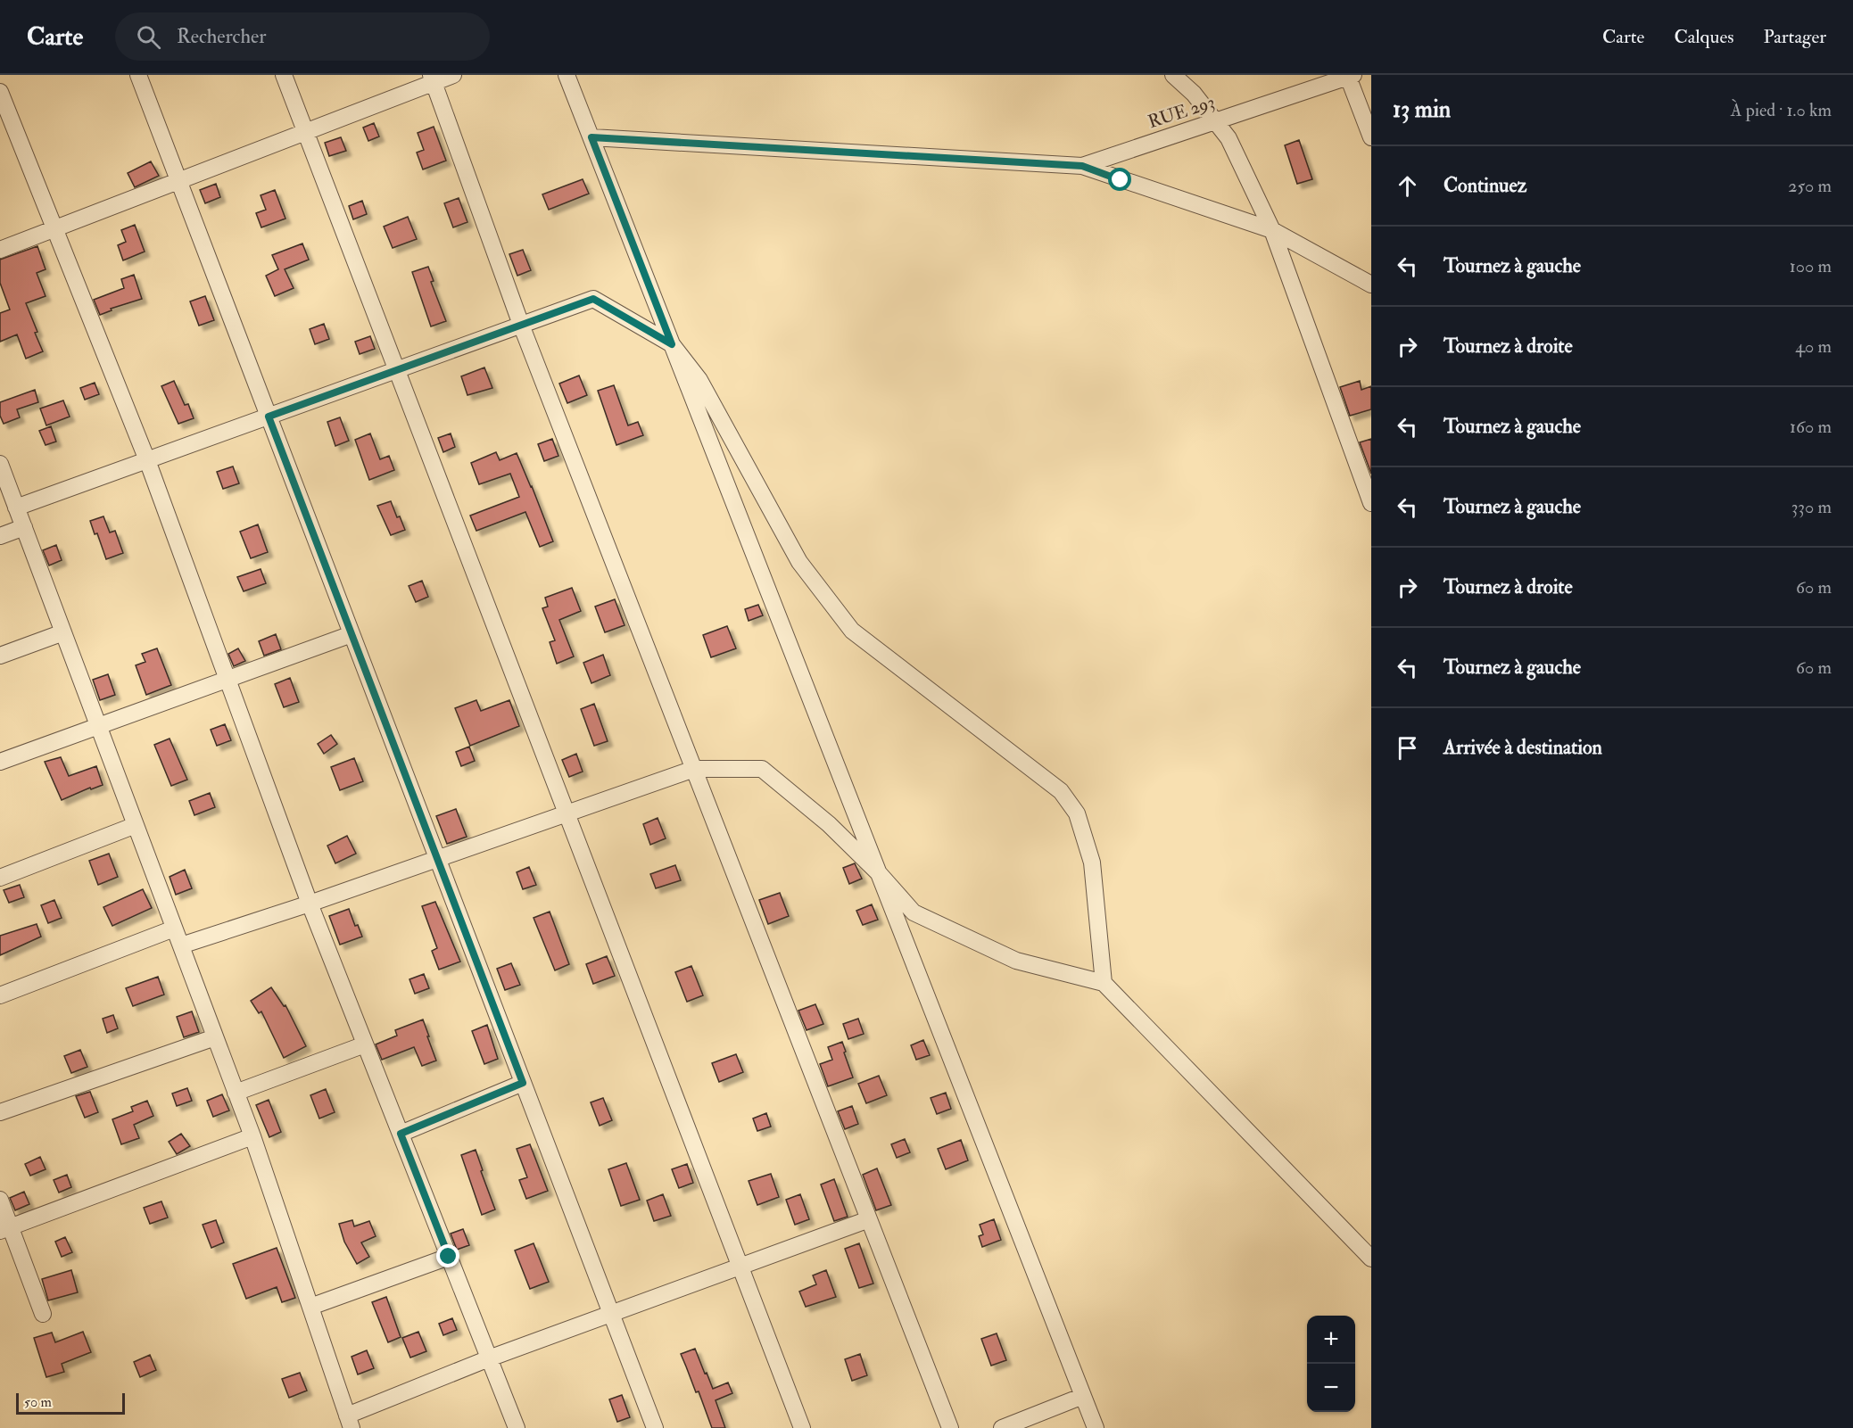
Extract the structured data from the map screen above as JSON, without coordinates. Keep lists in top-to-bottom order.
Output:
{
  "streets": {
    "street": ["RUE 293"]
  },
  "scale_bar": "50 m",
  "page": {
    "header": "Carte",
    "search": "Rechercher",
    "nav": ["Carte", "Calques", "Partager"],
    "heading": ["13 min", "À pied · 1.0 km"],
    "list": [
      ["Continuez", "250 m"],
      ["Tournez à gauche", "100 m"],
      ["Tournez à droite", "40 m"],
      ["Tournez à gauche", "160 m"],
      ["Tournez à gauche", "330 m"],
      ["Tournez à droite", "60 m"],
      ["Tournez à gauche", "60 m"],
      "Arrivée à destination"
    ],
    "map_buttons": ["+", "−"],
    "scale": "50 m"
  }
}
